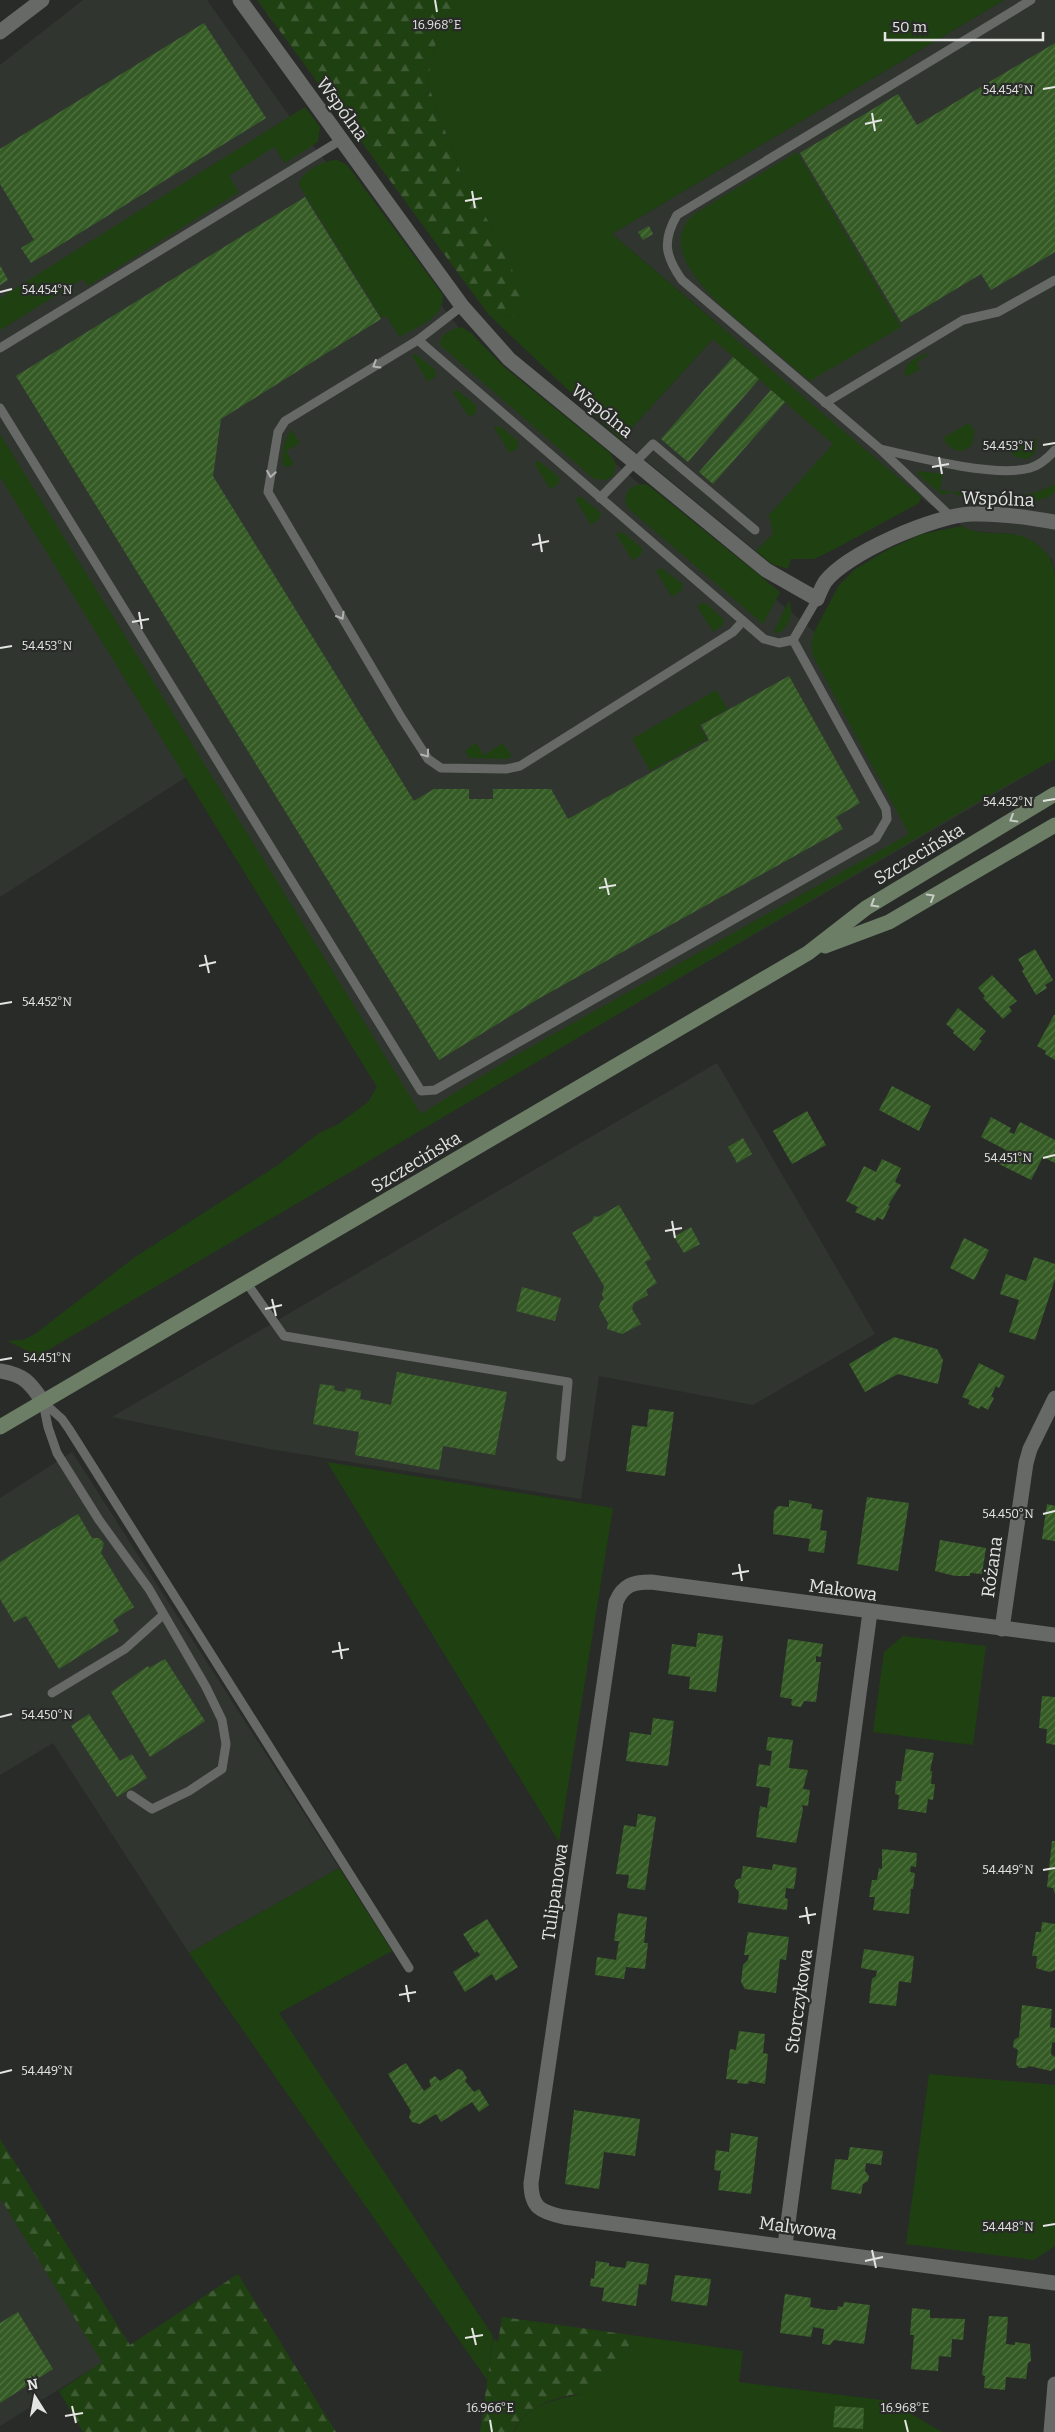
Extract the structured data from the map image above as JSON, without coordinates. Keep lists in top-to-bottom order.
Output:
{
  "streets": {
    "main road": ["Szczecińska"],
    "street": [
      "Wspólna",
      "Różana",
      "Makowa",
      "Tulipanowa",
      "Storczykowa",
      "Malwowa"
    ]
  },
  "crossings": [
    ["Różana", "Makowa"],
    ["Makowa", "Tulipanowa"],
    ["Makowa", "Storczykowa"],
    ["Tulipanowa", "Malwowa"],
    ["Storczykowa", "Malwowa"]
  ],
  "scale_bar": "50 m",
  "north": "top",
  "coordinates": [
    "16.968°E",
    "54.454°N",
    "54.453°N",
    "54.452°N",
    "54.451°N",
    "54.450°N",
    "54.449°N",
    "54.448°N",
    "16.966°E"
  ]
}
